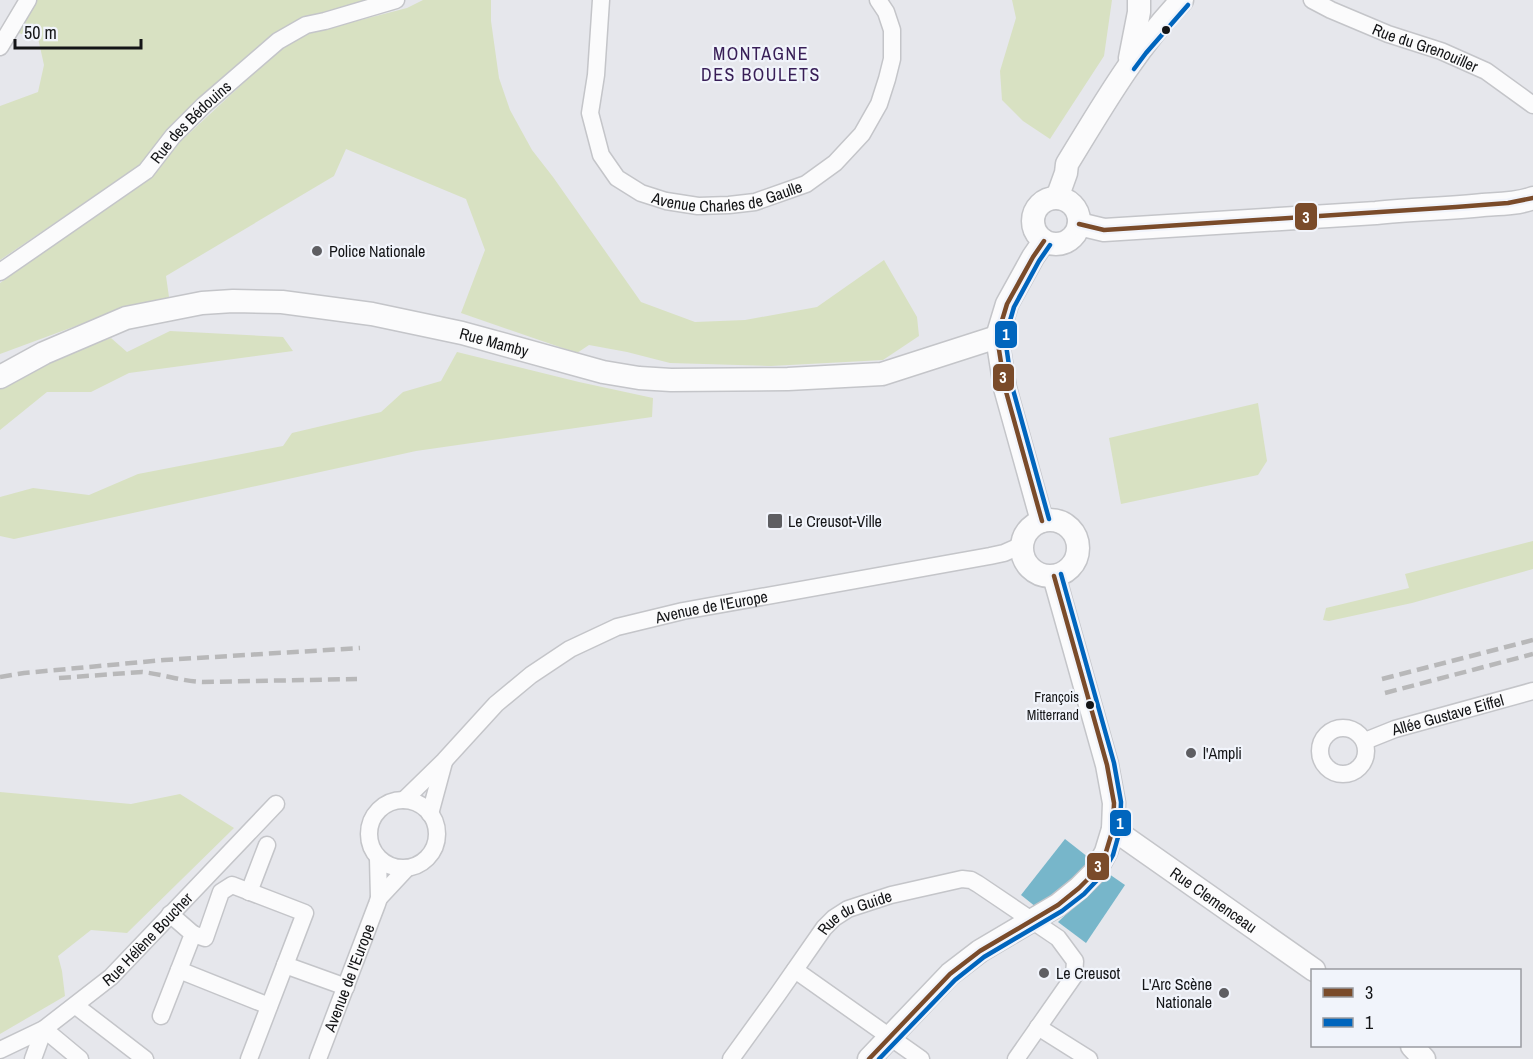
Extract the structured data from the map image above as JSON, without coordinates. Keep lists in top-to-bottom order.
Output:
{
  "streets": {
    "main road": ["Rue Mamby", "Rue Clemenceau"],
    "street": [
      "Rue du Grenouiller",
      "Rue des Bédouins",
      "Avenue Charles de Gaulle",
      "Avenue de l'Europe",
      "Allée Gustave Eiffel",
      "Rue du Guide",
      "Rue Hélène Boucher"
    ]
  },
  "districts": ["MONTAGNE DES BOULETS"],
  "places": {
    "other": [
      "Police Nationale",
      "François Mitterrand",
      "l'Ampli",
      "Le Creusot",
      "L'Arc Scène Nationale"
    ],
    "transit": ["Le Creusot-Ville"]
  },
  "lines": ["transit line 1", "transit line 3"],
  "legend": ["3", "1"],
  "scale_bar": "50 m"
}
